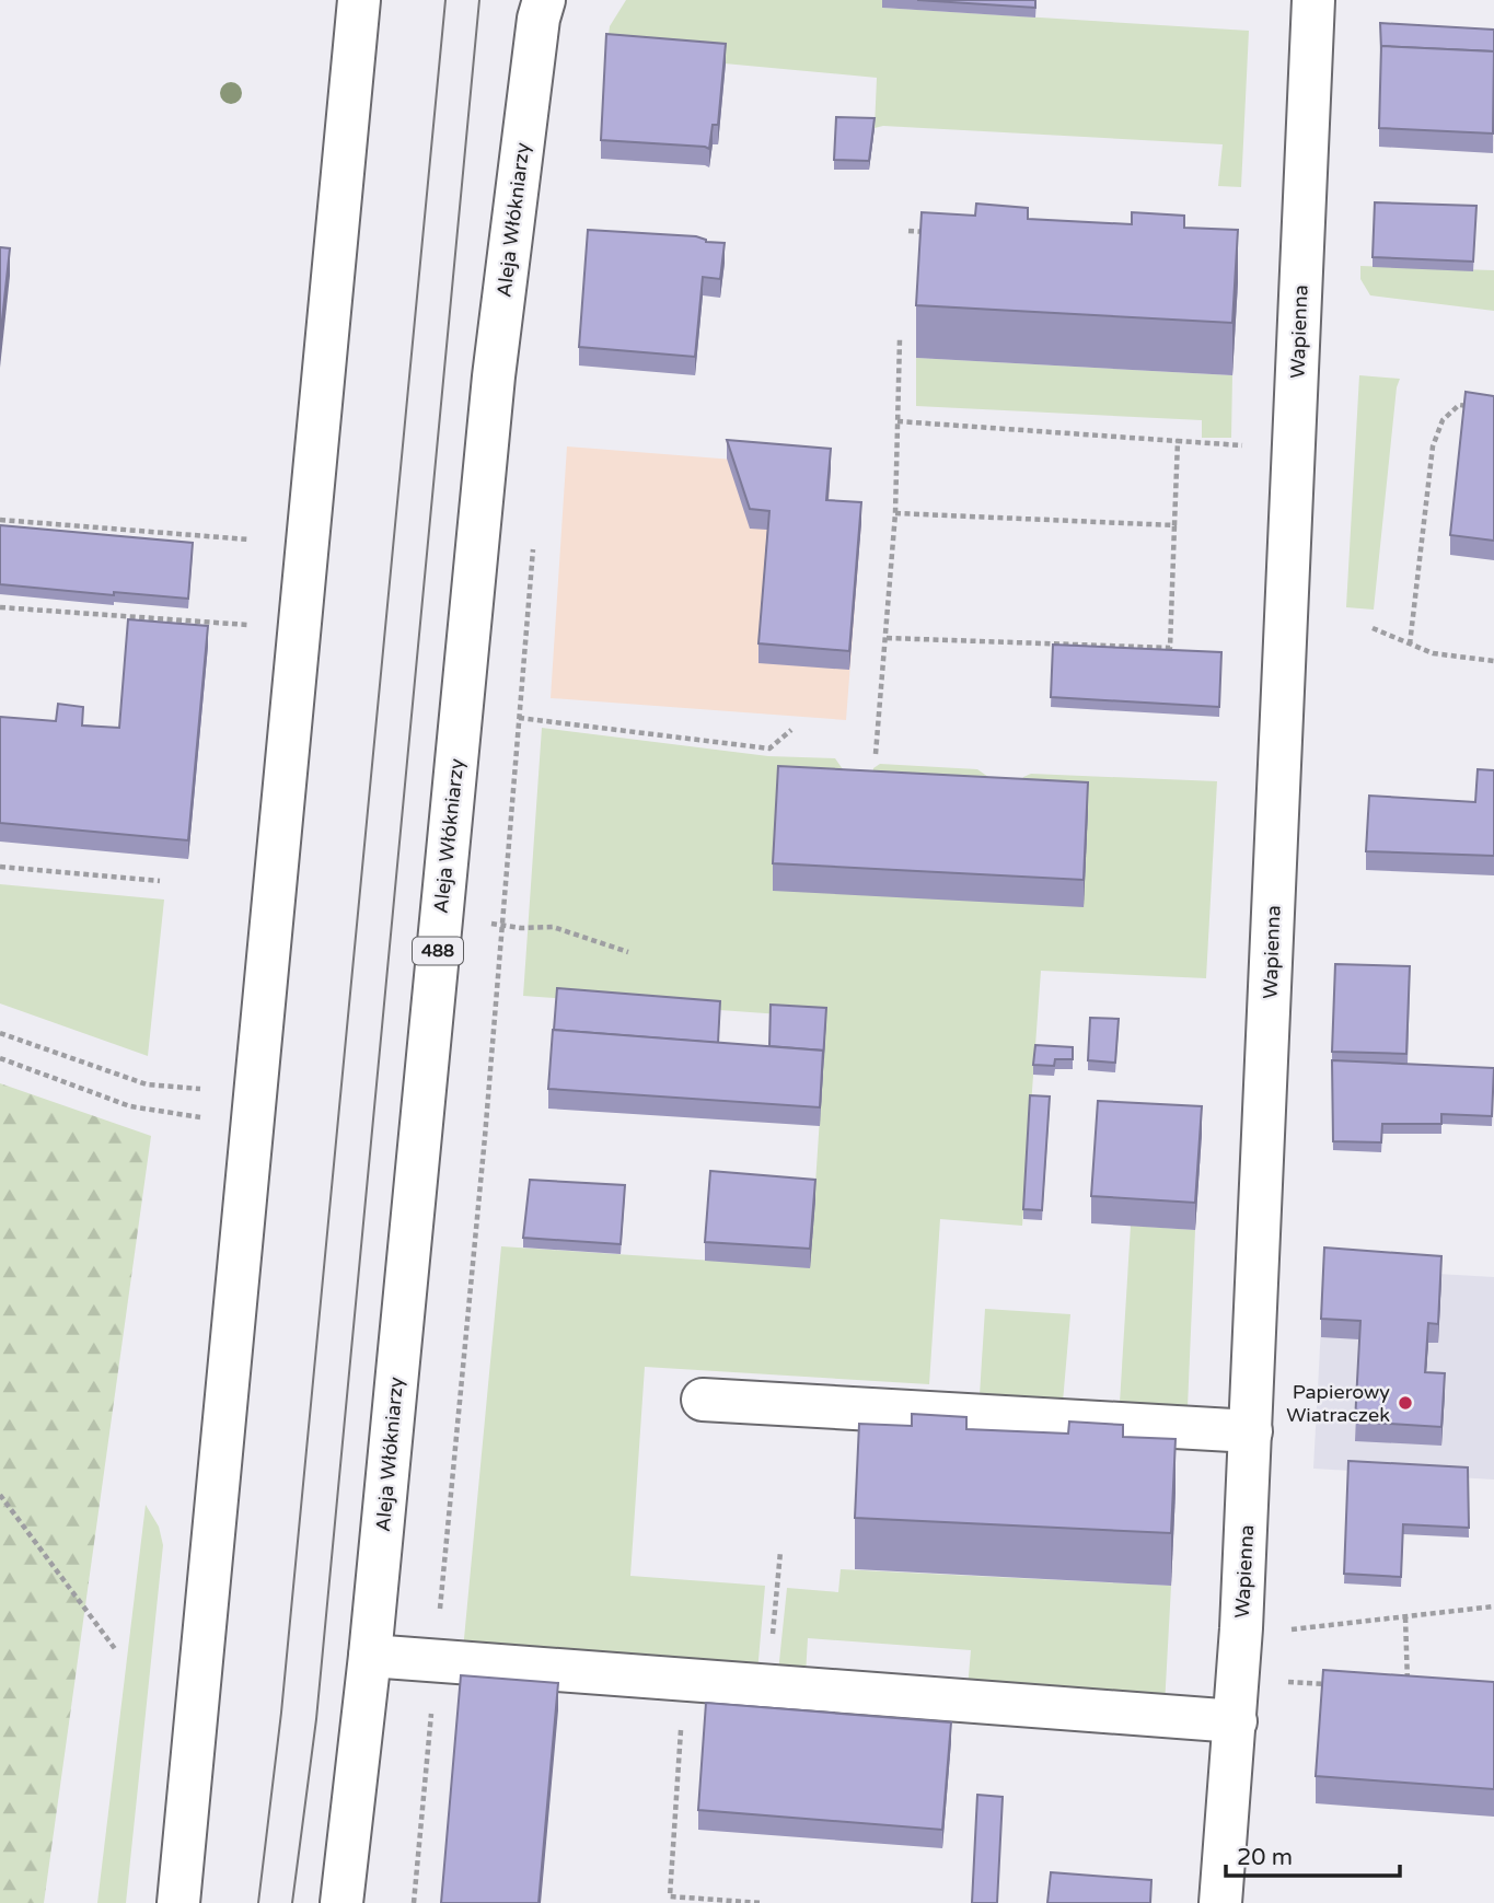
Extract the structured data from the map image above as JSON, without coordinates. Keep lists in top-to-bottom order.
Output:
{
  "streets": {
    "main road": ["Aleja Włókniarzy", "Wapienna", "488"]
  },
  "places": ["Papierowy Wiatraczek"],
  "scale_bar": "20 m"
}
